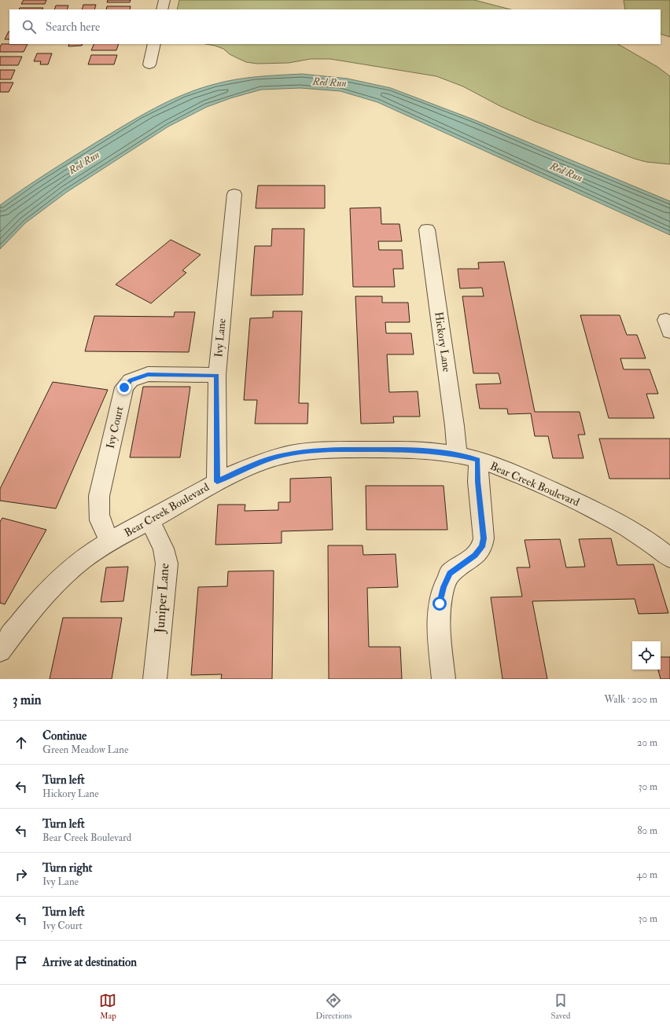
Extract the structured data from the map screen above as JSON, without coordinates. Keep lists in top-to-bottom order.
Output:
{
  "streets": {
    "street": [
      "Ivy Lane",
      "Hickory Lane",
      "Ivy Court",
      "Bear Creek Boulevard",
      "Juniper Lane"
    ]
  },
  "crossings": [
    ["Ivy Lane", "Ivy Court"],
    ["Ivy Lane", "Bear Creek Boulevard"],
    ["Hickory Lane", "Bear Creek Boulevard"],
    ["Ivy Court", "Bear Creek Boulevard"],
    ["Bear Creek Boulevard", "Juniper Lane"]
  ],
  "water": ["Red Run"],
  "page": {
    "search": "Search here",
    "heading": ["3 min", "Walk · 200 m"],
    "list": [
      ["Continue", "Green Meadow Lane", "20 m"],
      ["Turn left", "Hickory Lane", "30 m"],
      ["Turn left", "Bear Creek Boulevard", "80 m"],
      ["Turn right", "Ivy Lane", "40 m"],
      ["Turn left", "Ivy Court", "30 m"],
      "Arrive at destination"
    ],
    "nav": ["Map", "Directions", "Saved"]
  }
}
